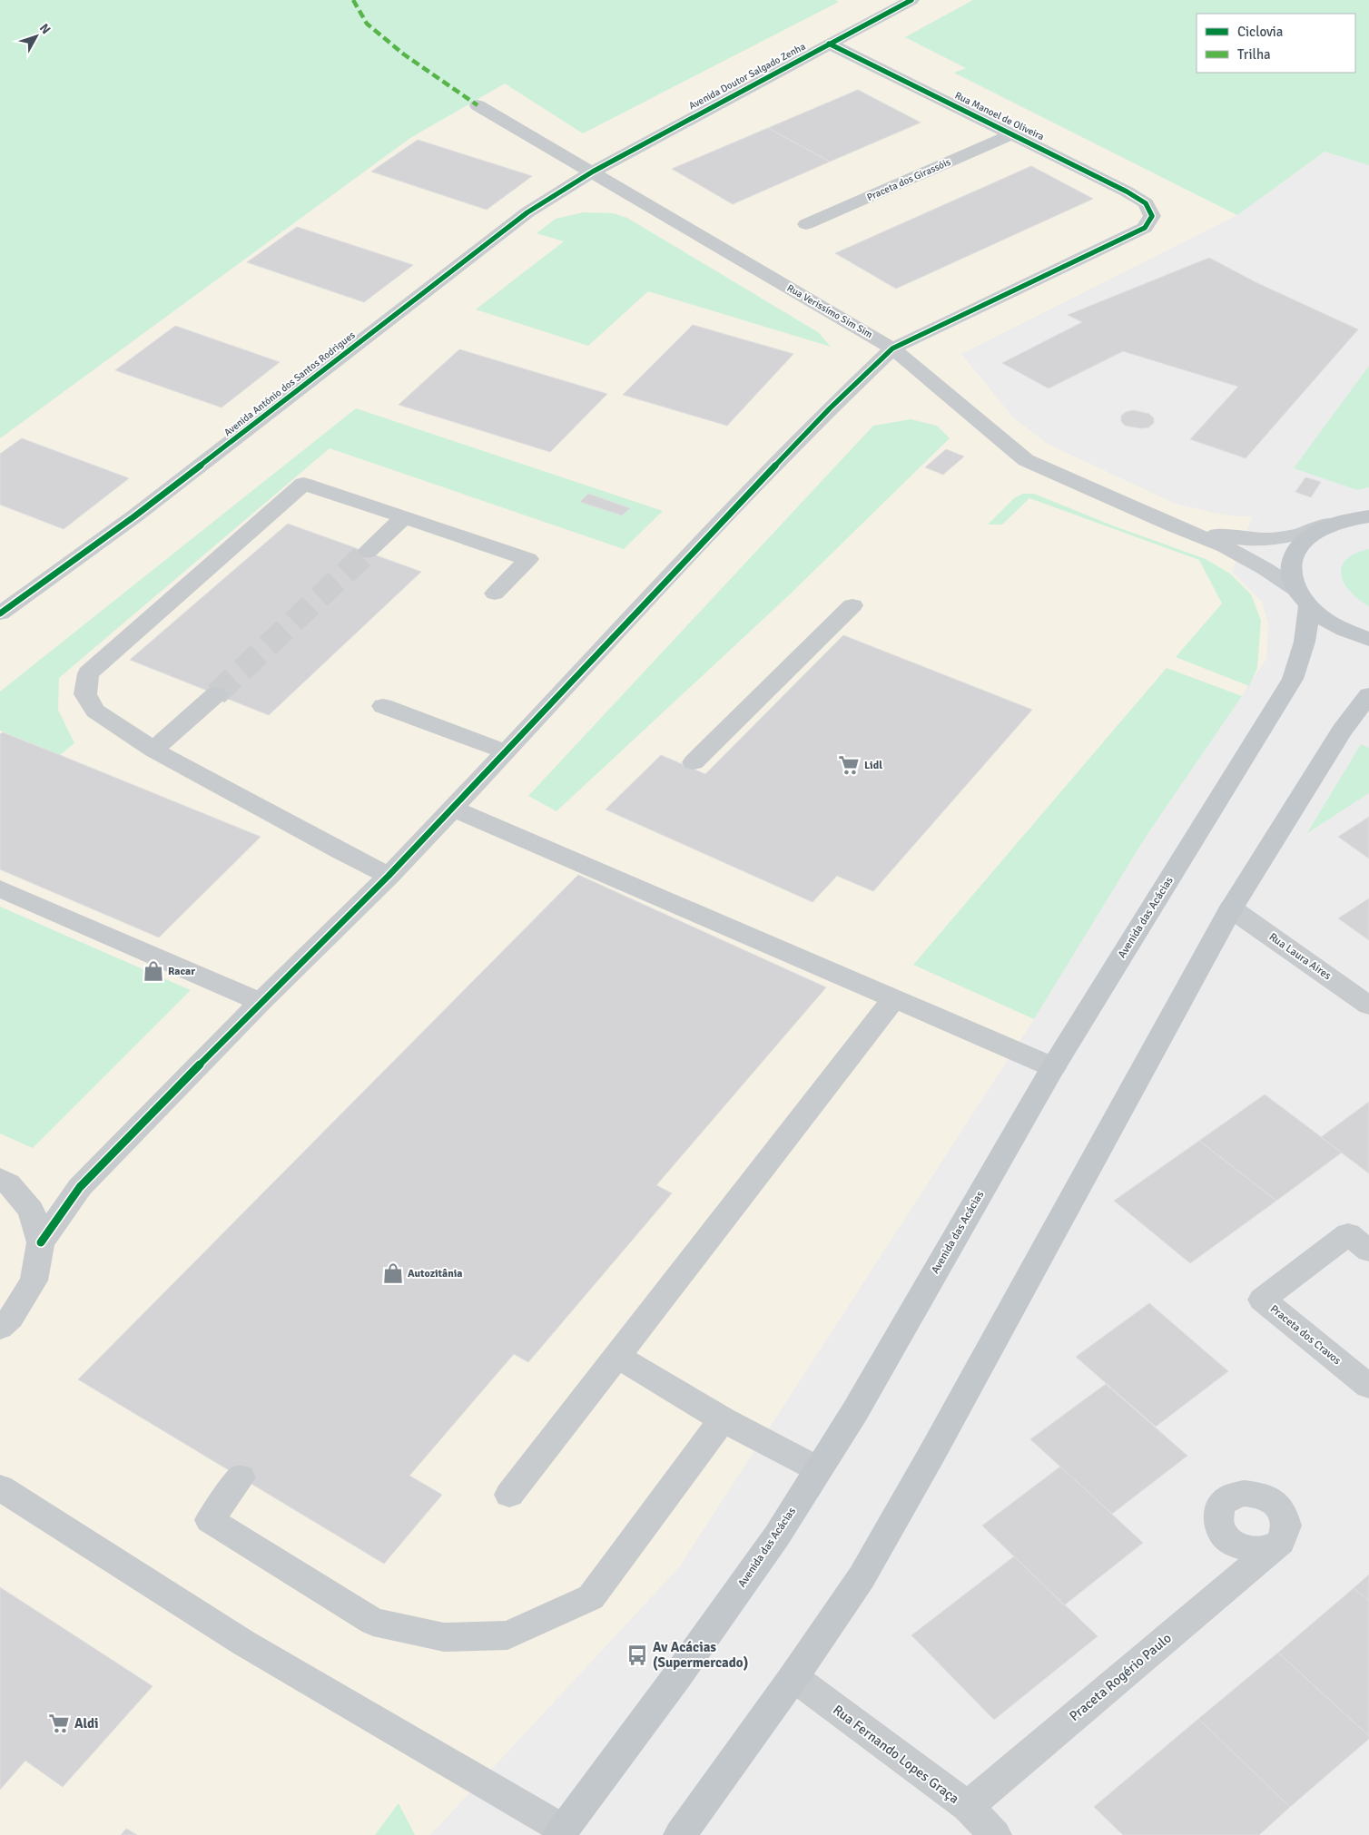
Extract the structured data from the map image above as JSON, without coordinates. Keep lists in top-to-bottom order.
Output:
{
  "streets": {
    "main road": ["Avenida das Acácias"],
    "street": [
      "Avenida Doutor Salgado Zenha",
      "Rua Manoel de Oliveira",
      "Praceta dos Girassóis",
      "Rua Verissímo Sim Sim",
      "Avenida António dos Santos Rodrigues",
      "Rua Laura Aires",
      "Praceta dos Cravos",
      "Praceta Rogério Paulo",
      "Rua Fernando Lopes Graça"
    ]
  },
  "crossings": [
    ["Avenida Doutor Salgado Zenha", "Rua Manoel de Oliveira"],
    ["Avenida Doutor Salgado Zenha", "Rua Verissímo Sim Sim"],
    ["Avenida Doutor Salgado Zenha", "Avenida António dos Santos Rodrigues"],
    ["Rua Manoel de Oliveira", "Praceta dos Girassóis"],
    ["Rua Manoel de Oliveira", "Rua Verissímo Sim Sim"],
    ["Rua Verissímo Sim Sim", "Avenida António dos Santos Rodrigues"],
    ["Rua Verissímo Sim Sim", "Avenida das Acácias"],
    ["Praceta Rogério Paulo", "Rua Fernando Lopes Graça"]
  ],
  "places": {
    "supermarket": ["Lidl", "Aldi"],
    "shop": ["Racar", "Autozitânia"],
    "bus stop": ["Av Acácias (Supermercado)"]
  },
  "legend": ["Ciclovia", "Trilha"],
  "north": "top right"
}
